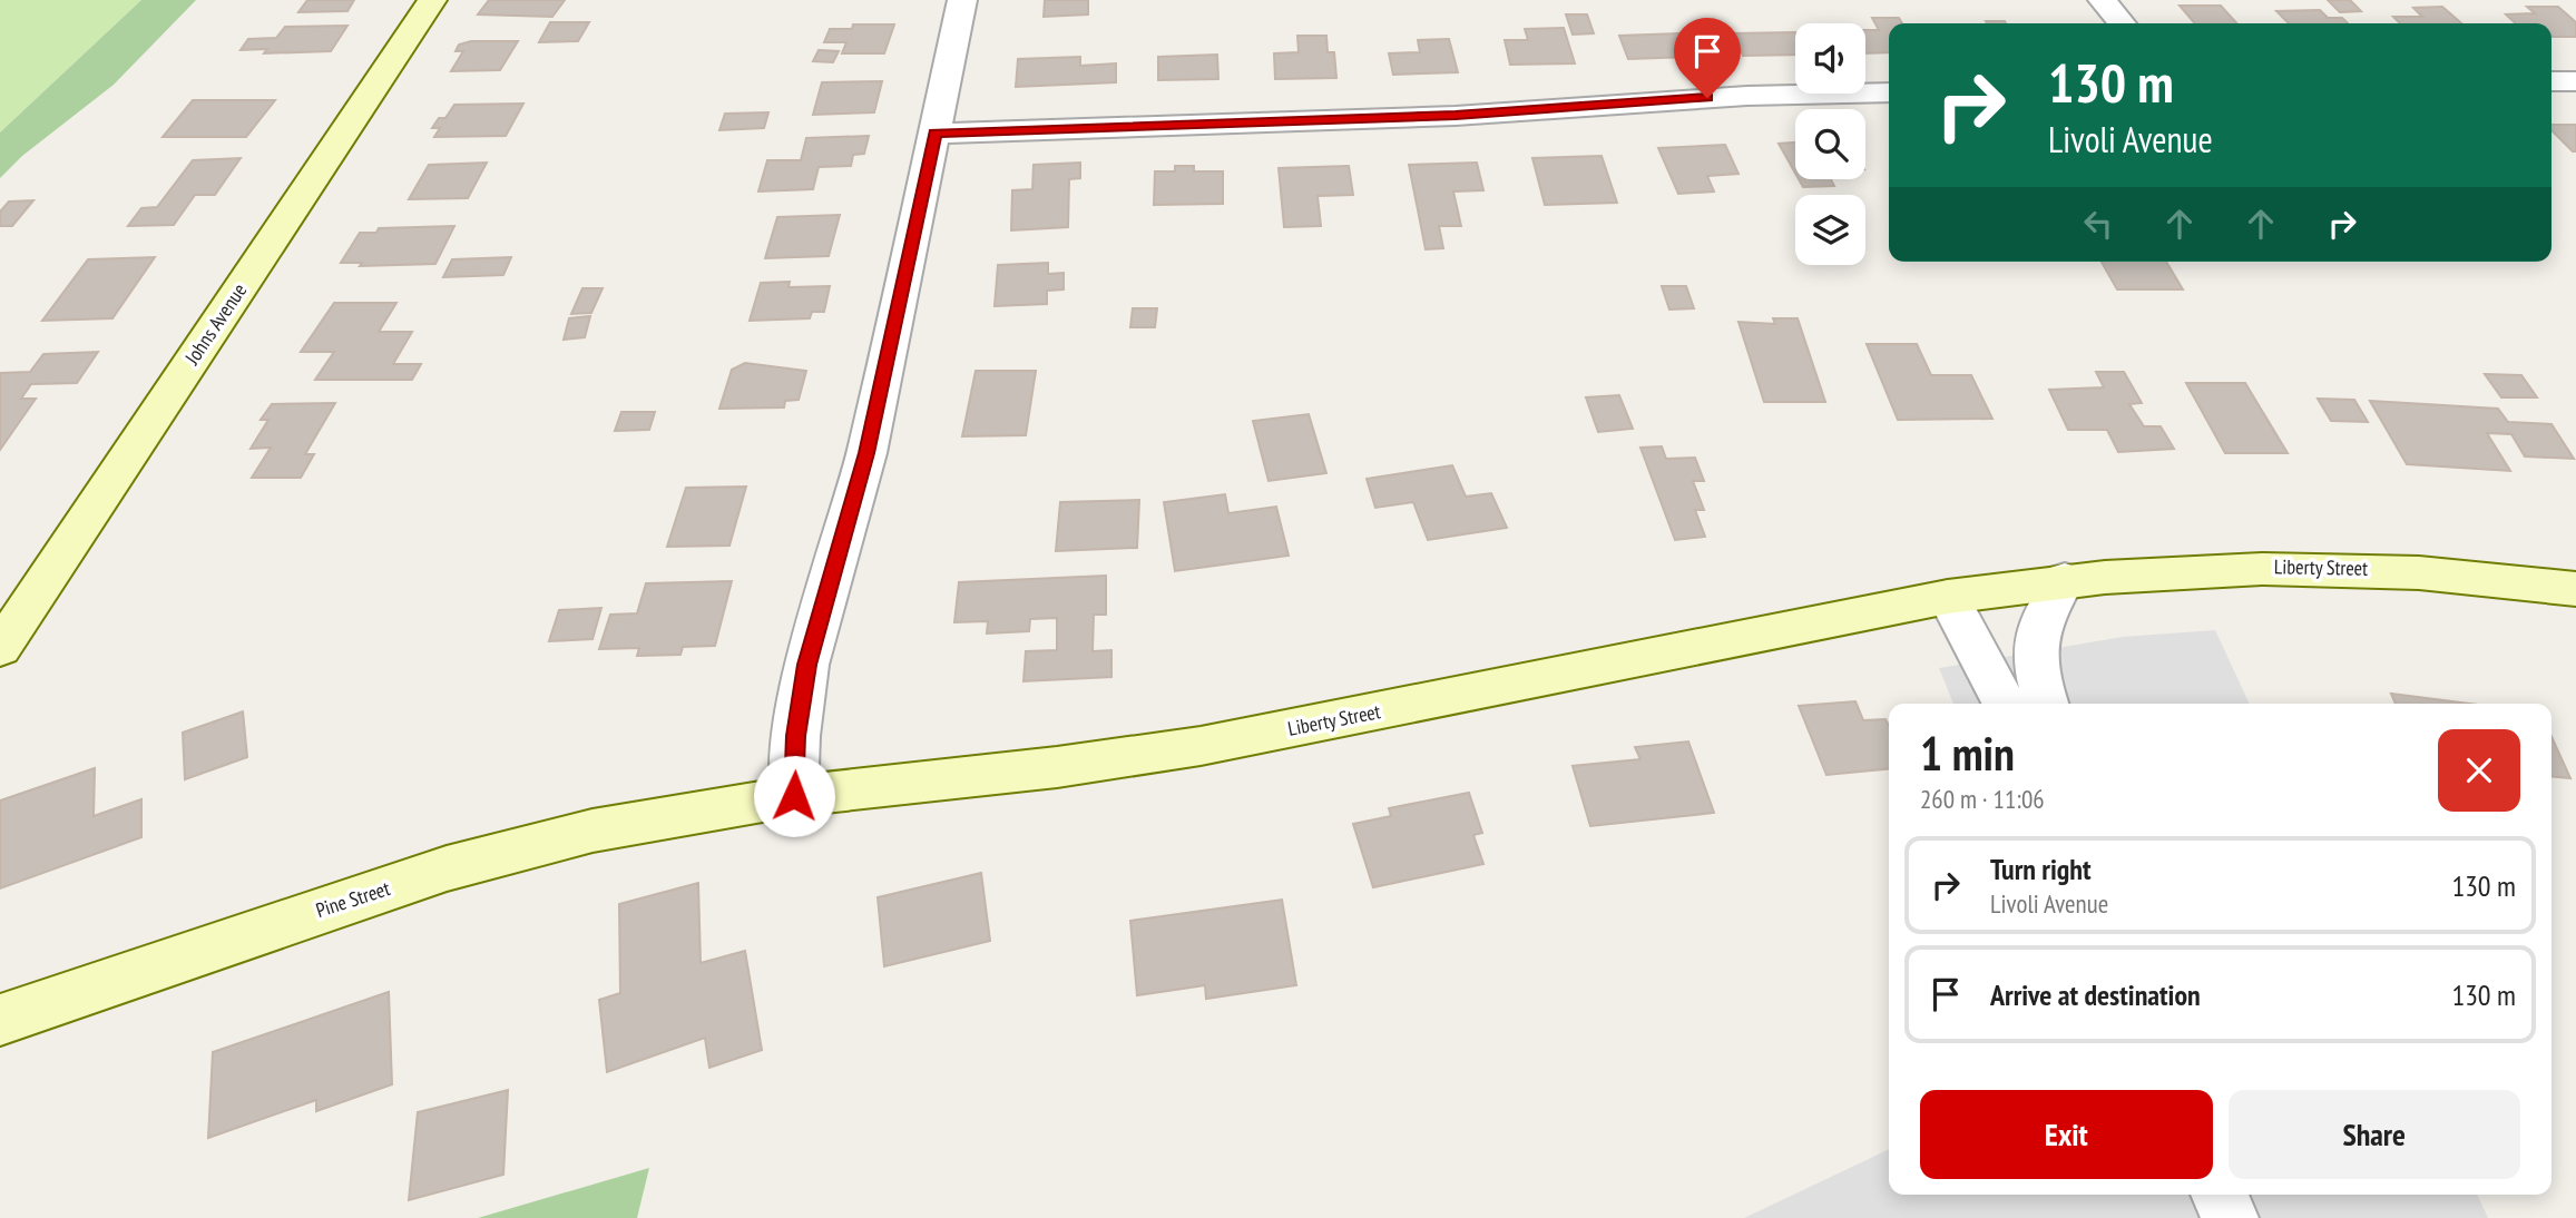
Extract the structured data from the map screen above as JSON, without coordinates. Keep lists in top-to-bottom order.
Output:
{
  "streets": {
    "main road": ["Johns Avenue", "Liberty Street", "Pine Street"]
  },
  "crossings": [
    ["Liberty Street", "Pine Street"]
  ],
  "page": {
    "turn": ["130 m", "Livoli Avenue"],
    "heading": ["1 min", "260 m · 11:06"],
    "list": [
      {
        "name": "Turn right",
        "note": "Livoli Avenue",
        "value": "130 m"
      },
      {
        "name": "Arrive at destination",
        "value": "130 m"
      }
    ],
    "buttons": ["Exit", "Share"]
  }
}
